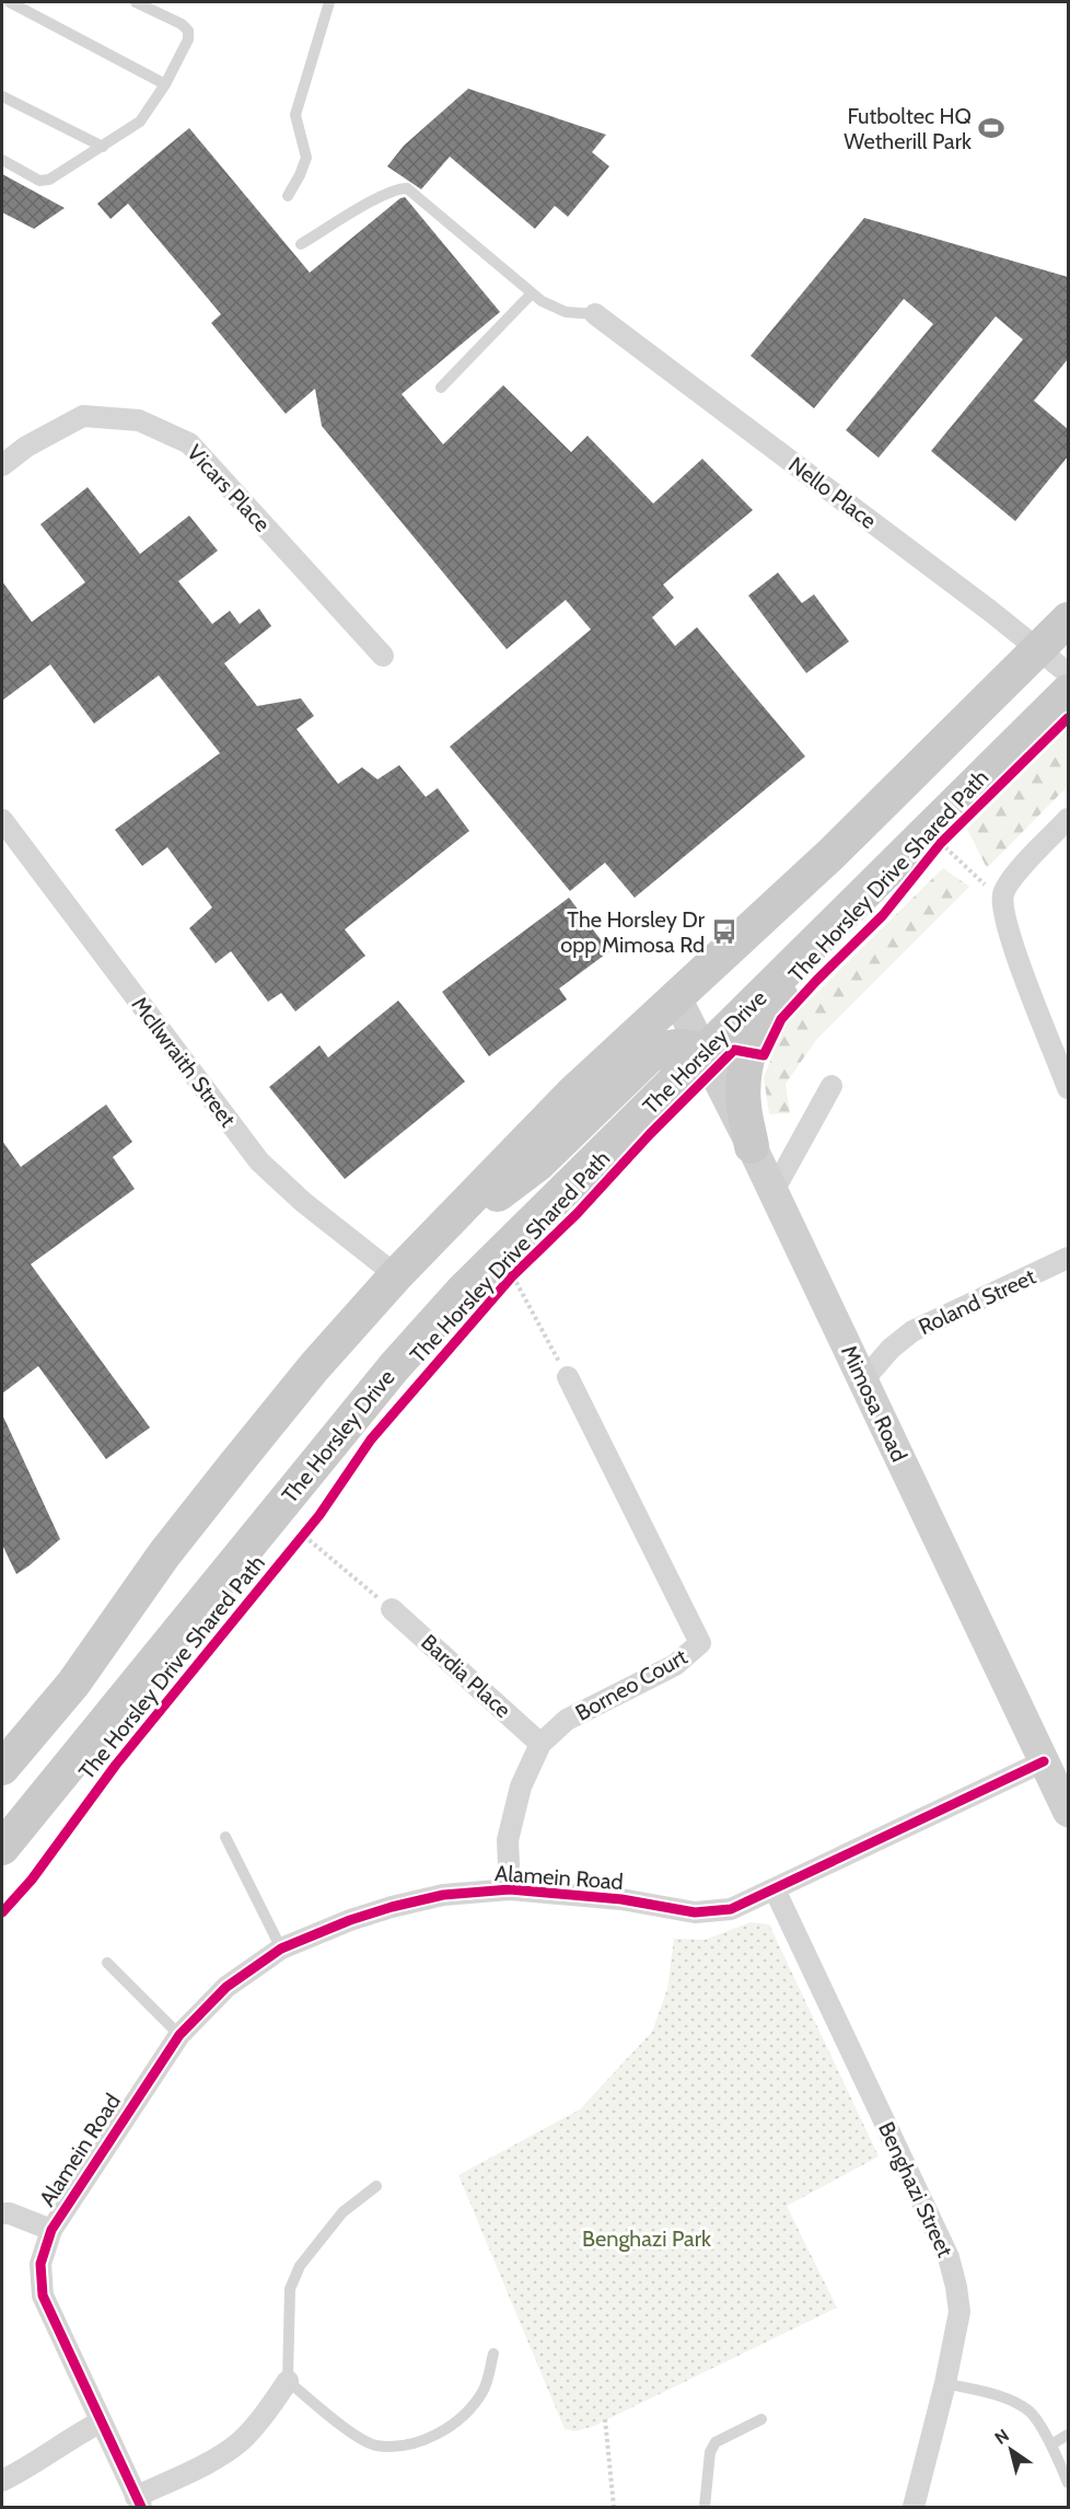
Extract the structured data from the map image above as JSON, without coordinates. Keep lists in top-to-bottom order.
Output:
{
  "streets": {
    "main road": ["The Horsley Drive", "Mimosa Road"],
    "street": [
      "Vicars Place",
      "Nello Place",
      "McIlwraith Street",
      "Roland Street",
      "Bardia Place",
      "Borneo Court",
      "Alamein Road",
      "Benghazi Street"
    ],
    "cycle path": ["The Horsley Drive Shared Path"]
  },
  "crossings": [
    ["The Horsley Drive", "Mimosa Road"],
    ["Roland Street", "Mimosa Road"],
    ["Mimosa Road", "Alamein Road"],
    ["Bardia Place", "Borneo Court"],
    ["Borneo Court", "Alamein Road"],
    ["Alamein Road", "Benghazi Street"]
  ],
  "parks": ["Benghazi Park"],
  "places": {
    "sports": ["Futboltec HQ Wetherill Park"],
    "bus stop": ["The Horsley Dr opp Mimosa Rd"]
  },
  "north": "top left"
}
